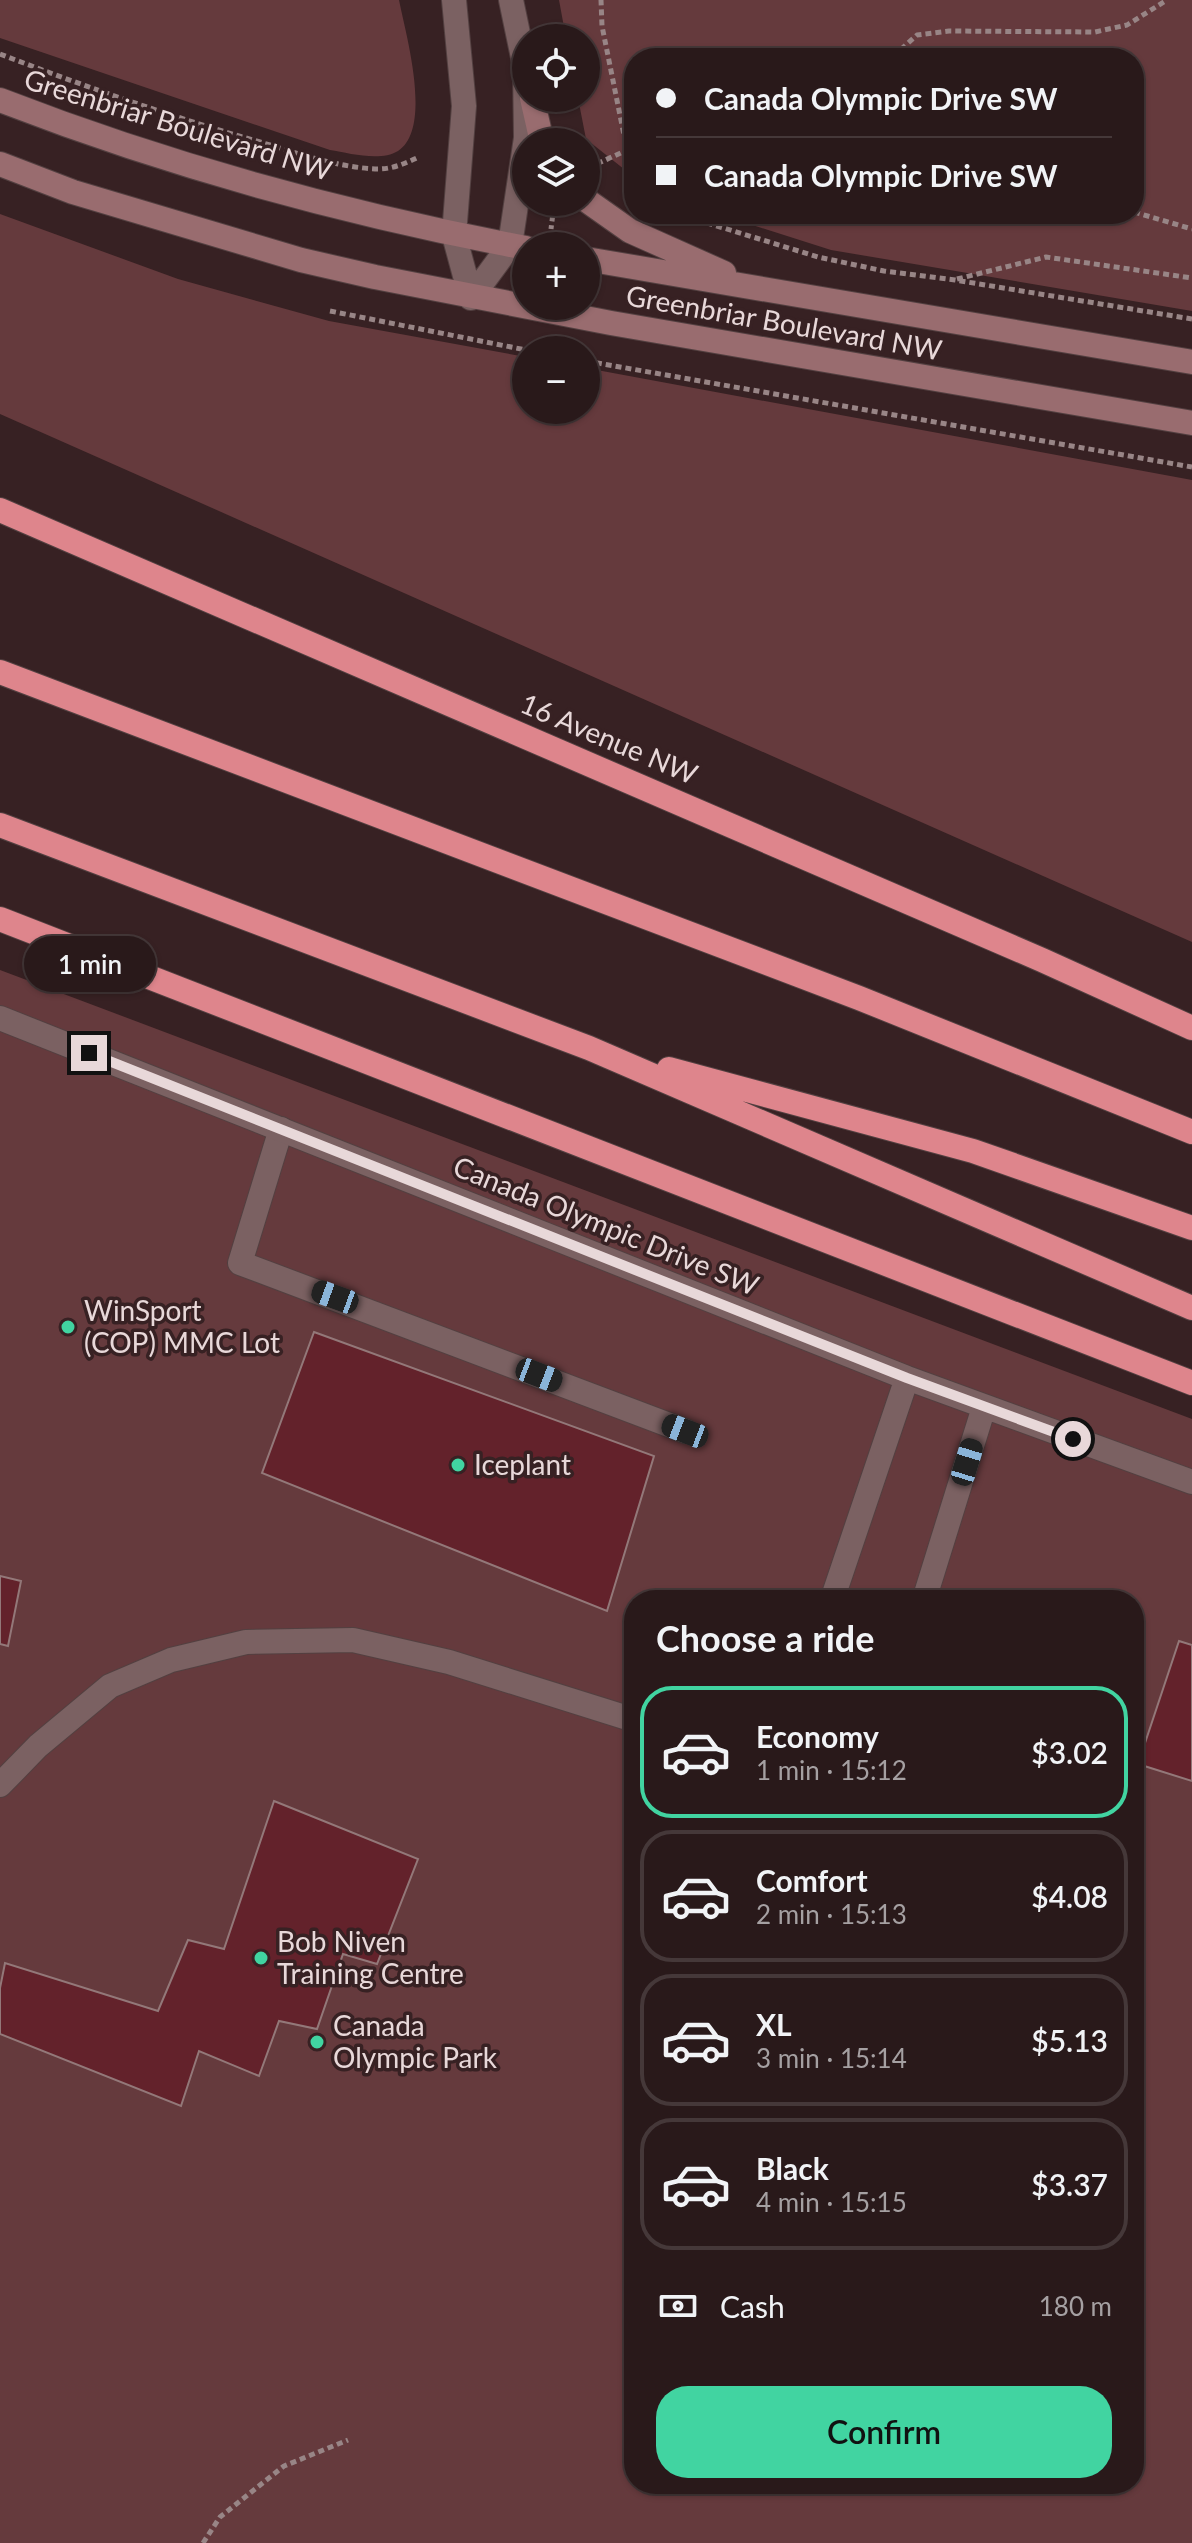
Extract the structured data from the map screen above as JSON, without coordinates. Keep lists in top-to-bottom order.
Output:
{
  "streets": {
    "highway": ["16 Avenue NW"],
    "street": ["Greenbriar Boulevard NW", "Canada Olympic Drive SW"]
  },
  "places": [
    "WinSport (COP) MMC Lot",
    "Iceplant",
    "Bob Niven Training Centre",
    "Canada Olympic Park"
  ],
  "page": {
    "map_buttons": ["+", "−"],
    "banner": ["Canada Olympic Drive SW", "Canada Olympic Drive SW"],
    "bubble": "1 min",
    "heading": "Choose a ride",
    "list": [
      {
        "name": "Economy",
        "note": "1 min · 15:12",
        "value": "$3.02"
      },
      {
        "name": "Comfort",
        "note": "2 min · 15:13",
        "value": "$4.08"
      },
      {
        "name": "XL",
        "note": "3 min · 15:14",
        "value": "$5.13"
      },
      {
        "name": "Black",
        "note": "4 min · 15:15",
        "value": "$3.37"
      }
    ],
    "pay": ["Cash", "180 m"],
    "buttons": "Confirm"
  }
}
